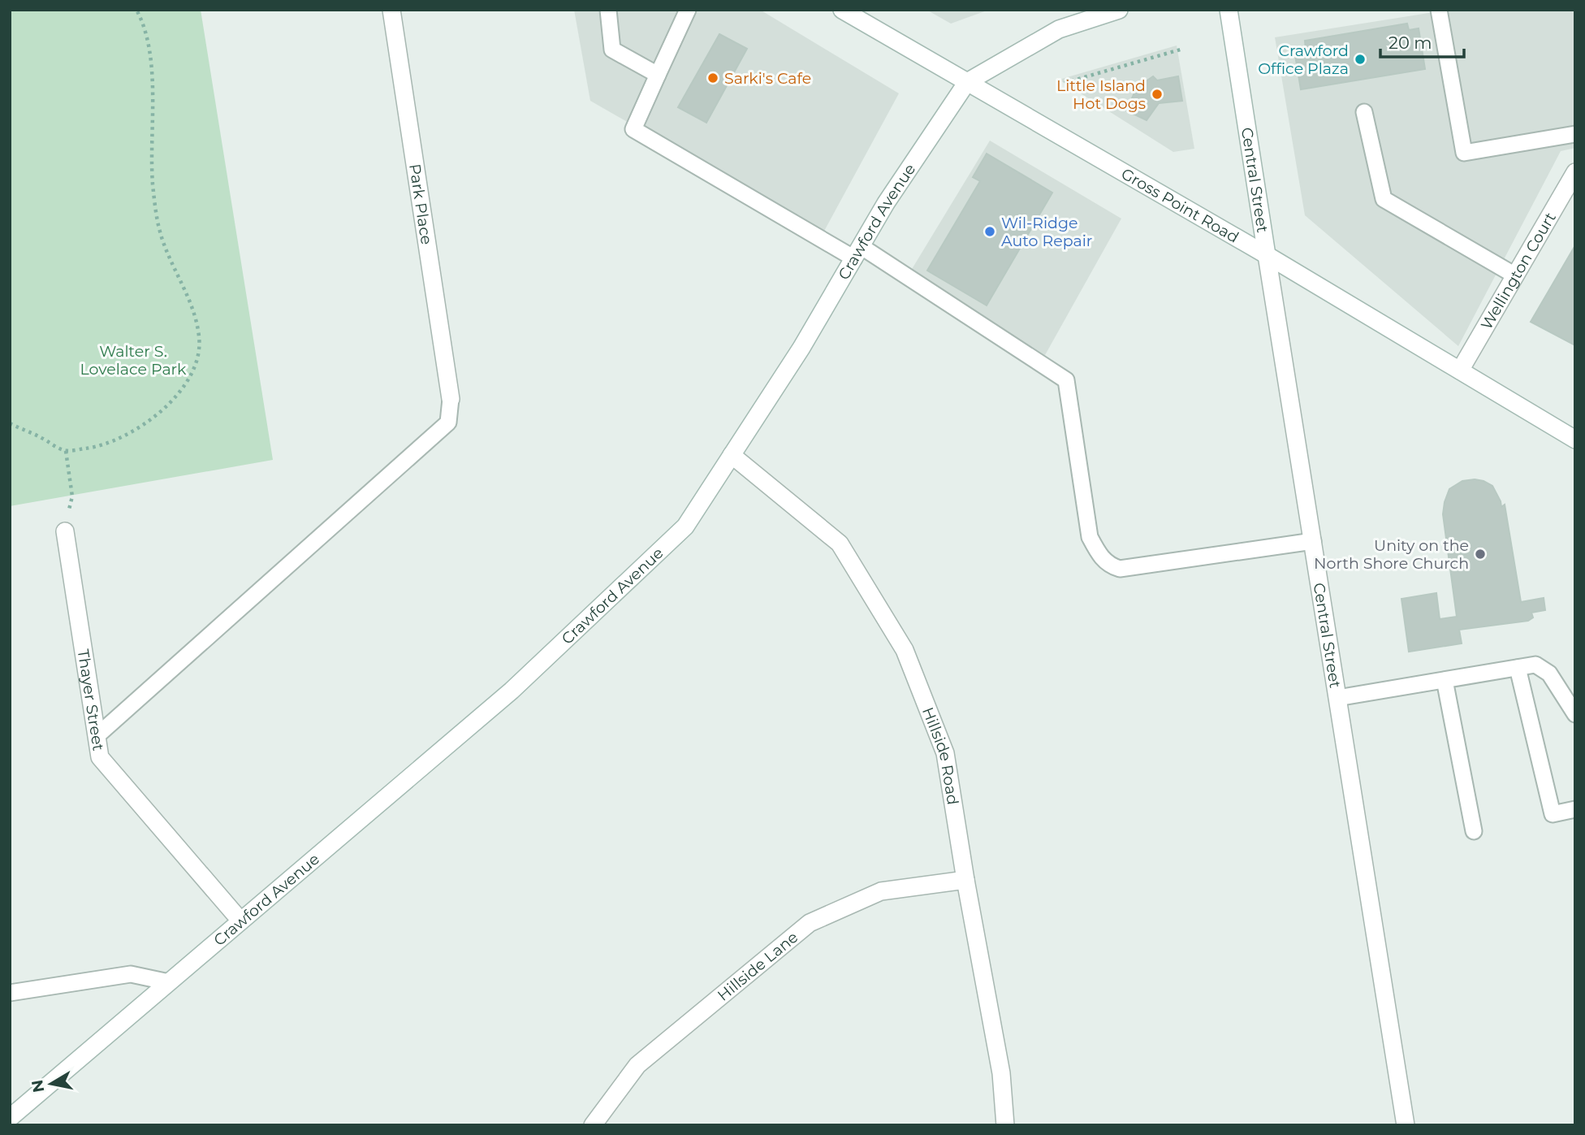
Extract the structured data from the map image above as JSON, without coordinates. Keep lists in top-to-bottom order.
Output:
{
  "streets": {
    "street": [
      "Central Street",
      "Park Place",
      "Gross Point Road",
      "Crawford Avenue",
      "Wellington Court",
      "Thayer Street",
      "Hillside Road",
      "Hillside Lane"
    ]
  },
  "crossings": [
    ["Central Street", "Gross Point Road"],
    ["Gross Point Road", "Crawford Avenue"],
    ["Gross Point Road", "Wellington Court"],
    ["Crawford Avenue", "Thayer Street"],
    ["Crawford Avenue", "Hillside Road"],
    ["Hillside Road", "Hillside Lane"]
  ],
  "parks": ["Walter S. Lovelace Park"],
  "places": [
    "Crawford Office Plaza",
    "Sarki's Cafe",
    "Little Island Hot Dogs",
    "Wil-Ridge Auto Repair",
    "Unity on the North Shore Church"
  ],
  "scale_bar": "20 m",
  "north": "left"
}
